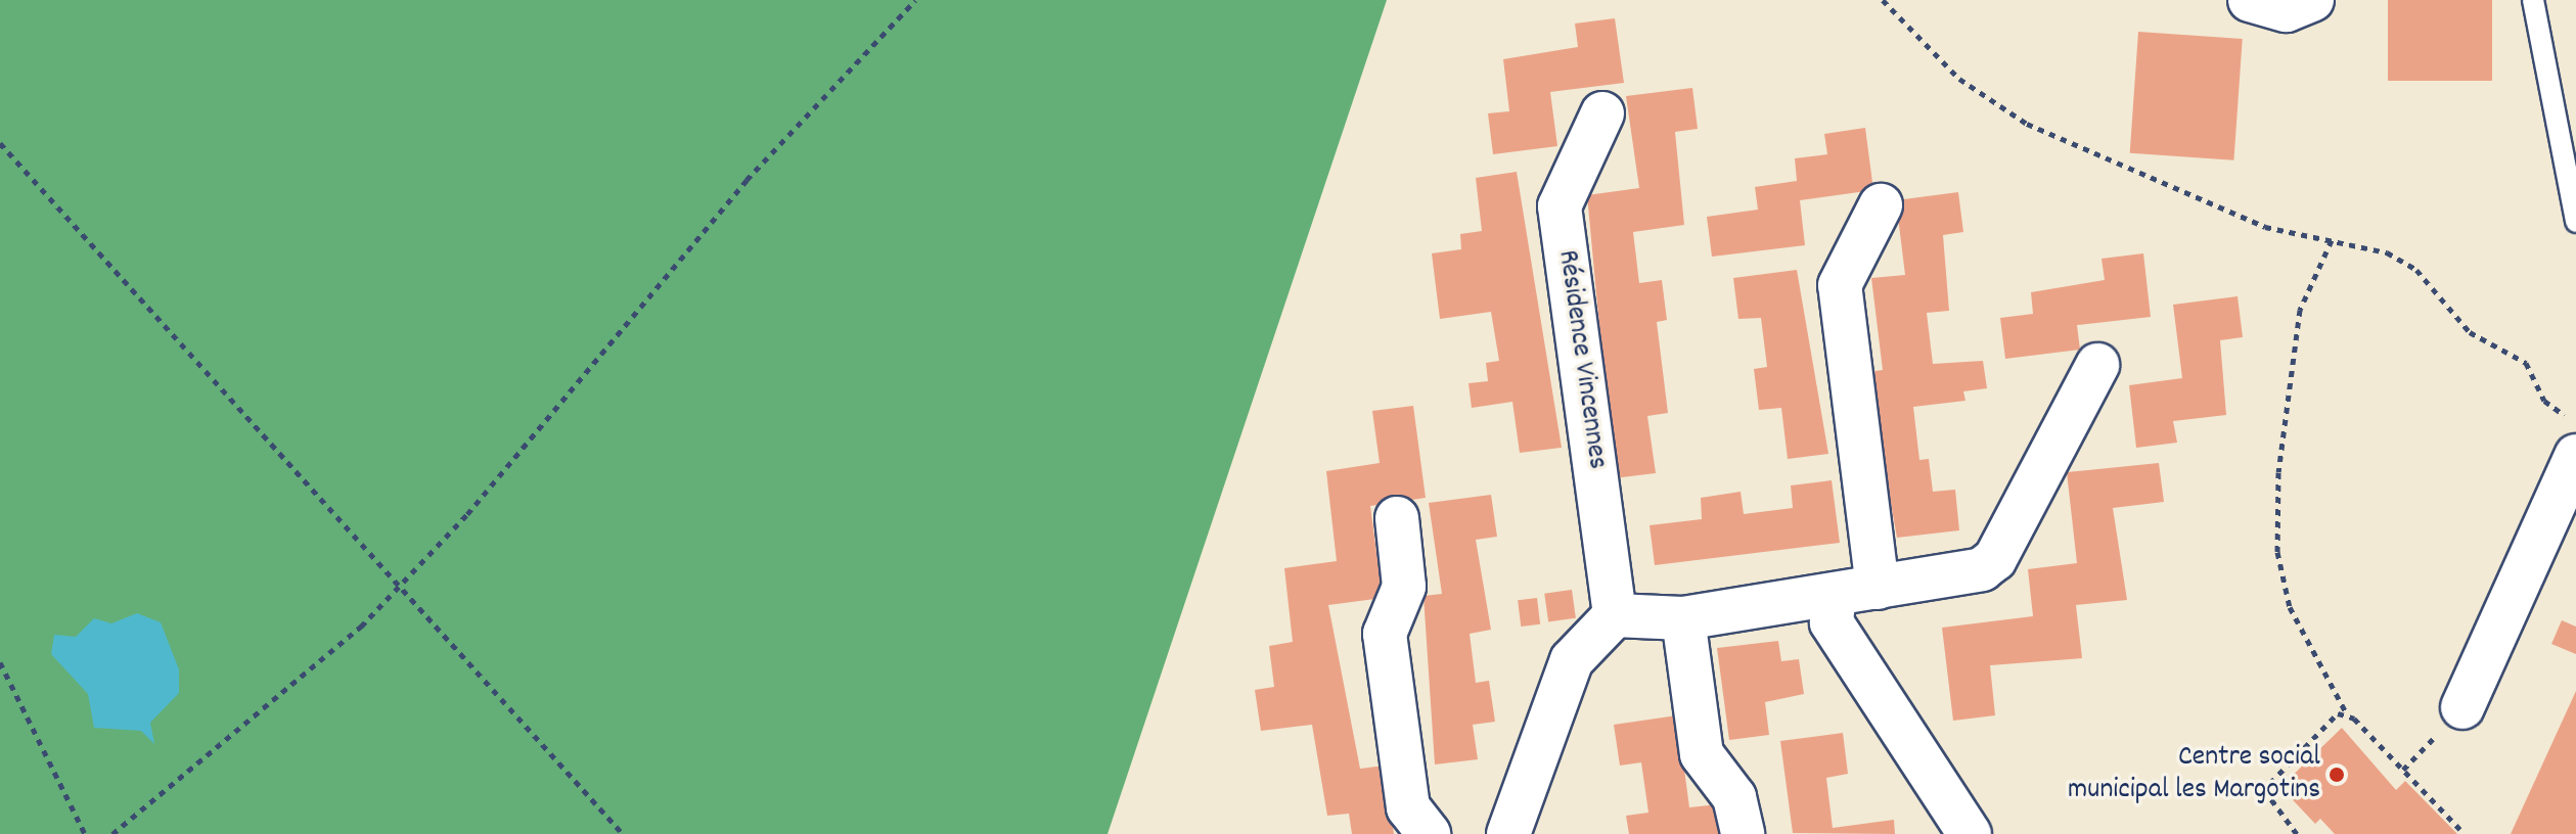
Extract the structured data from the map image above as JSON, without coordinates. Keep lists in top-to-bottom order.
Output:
{
  "streets": {
    "street": ["Résidence Vincennes"]
  },
  "places": ["Centre social municipal les Margotins"]
}
